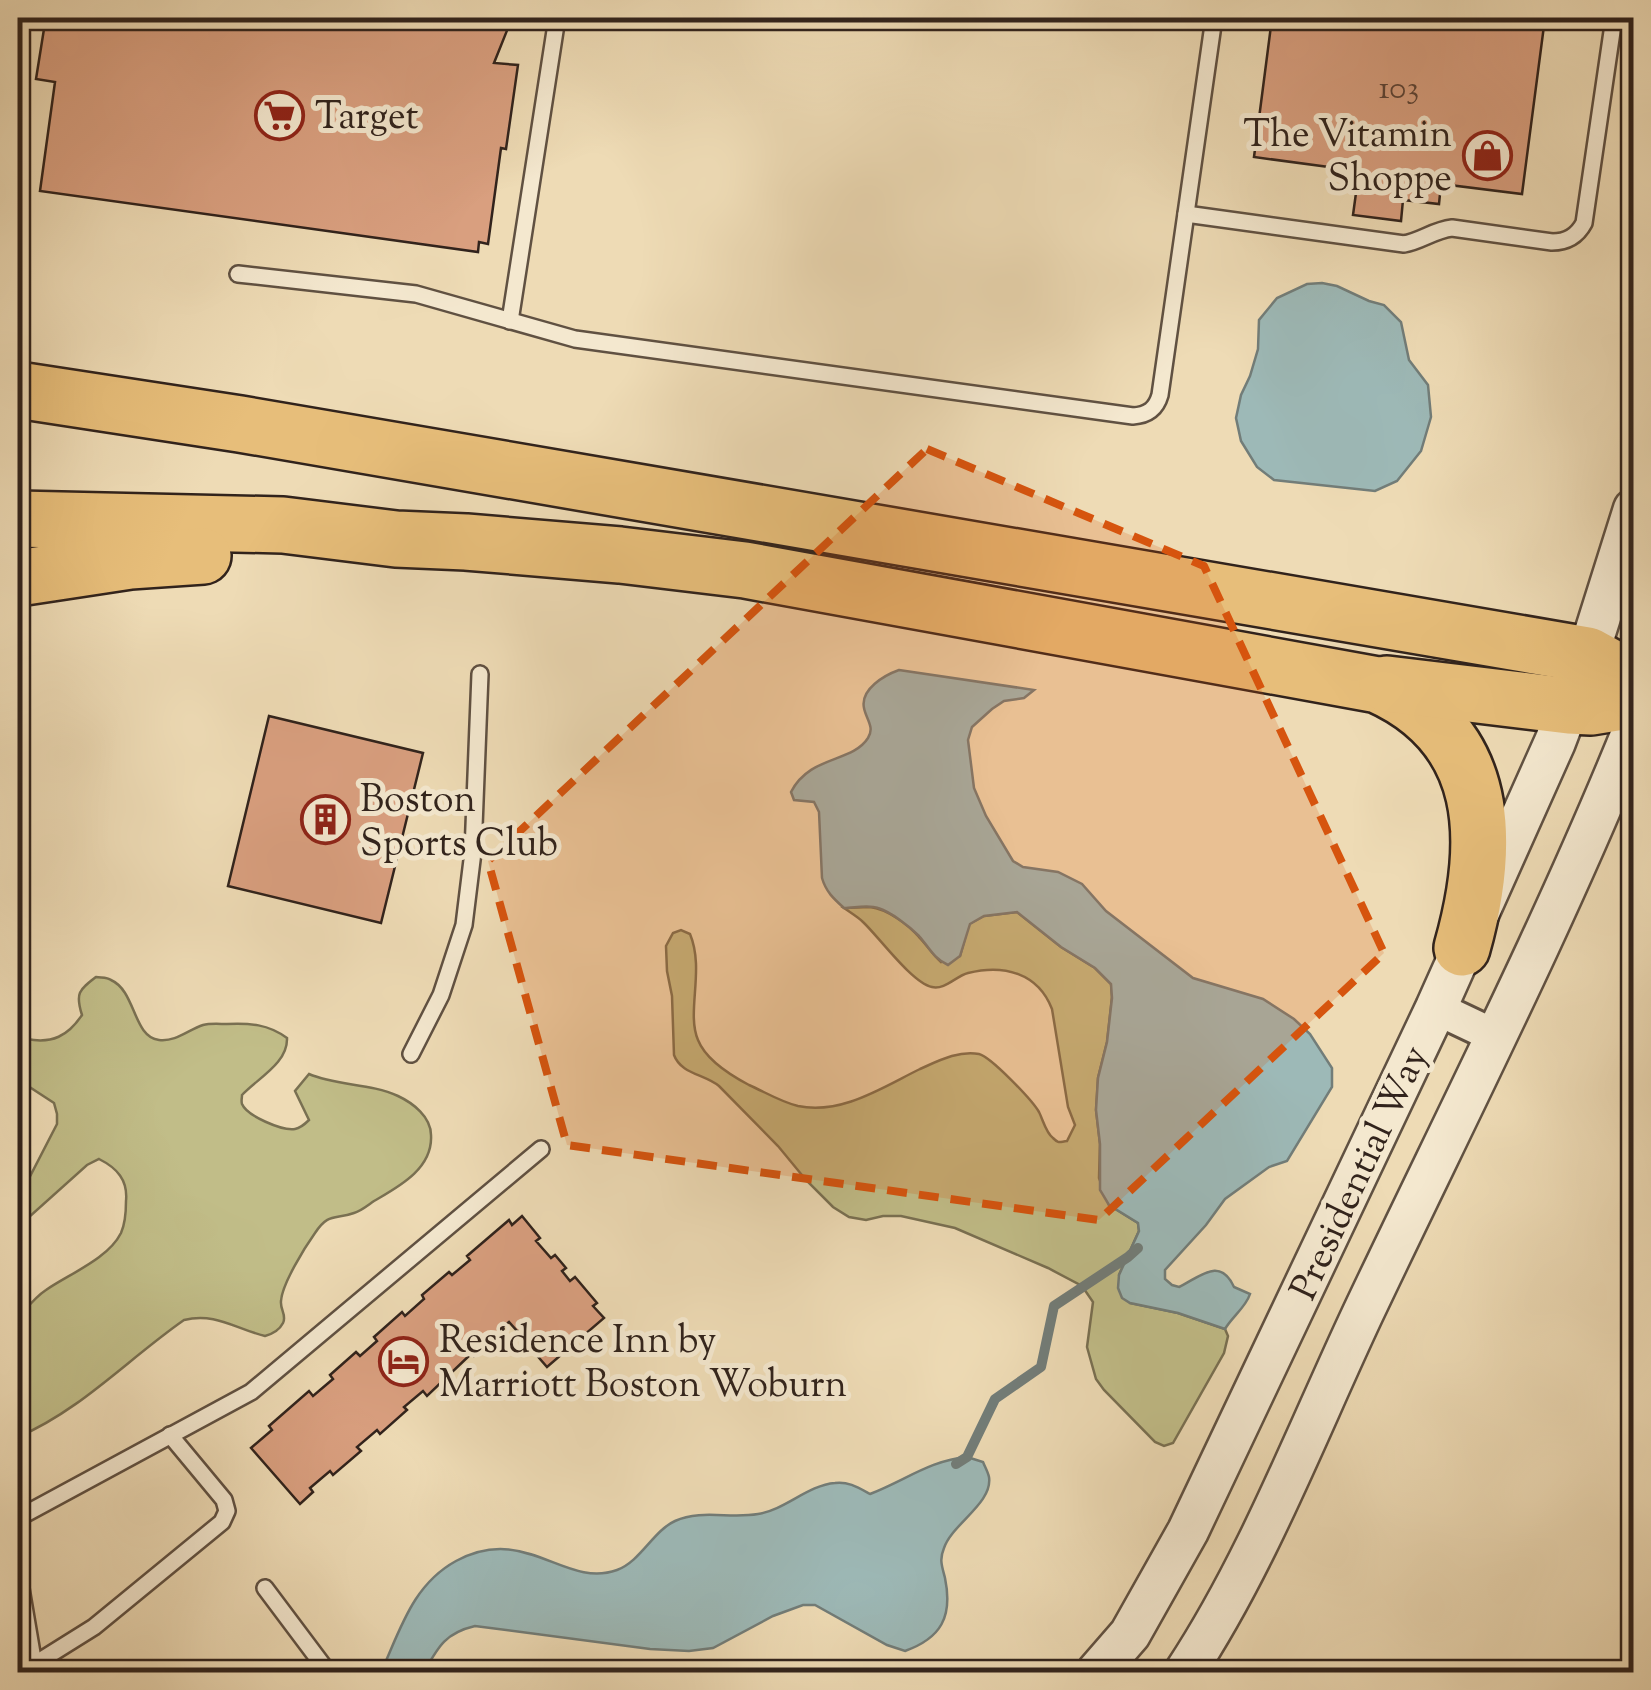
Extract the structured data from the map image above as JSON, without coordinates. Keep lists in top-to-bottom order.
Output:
{
  "streets": {
    "street": ["Presidential Way"]
  },
  "places": {
    "supermarket": ["Target"],
    "shop": ["The Vitamin Shoppe"],
    "building": ["Boston Sports Club"],
    "hotel": ["Residence Inn by Marriott Boston Woburn"]
  },
  "house_numbers": ["103"]
}
